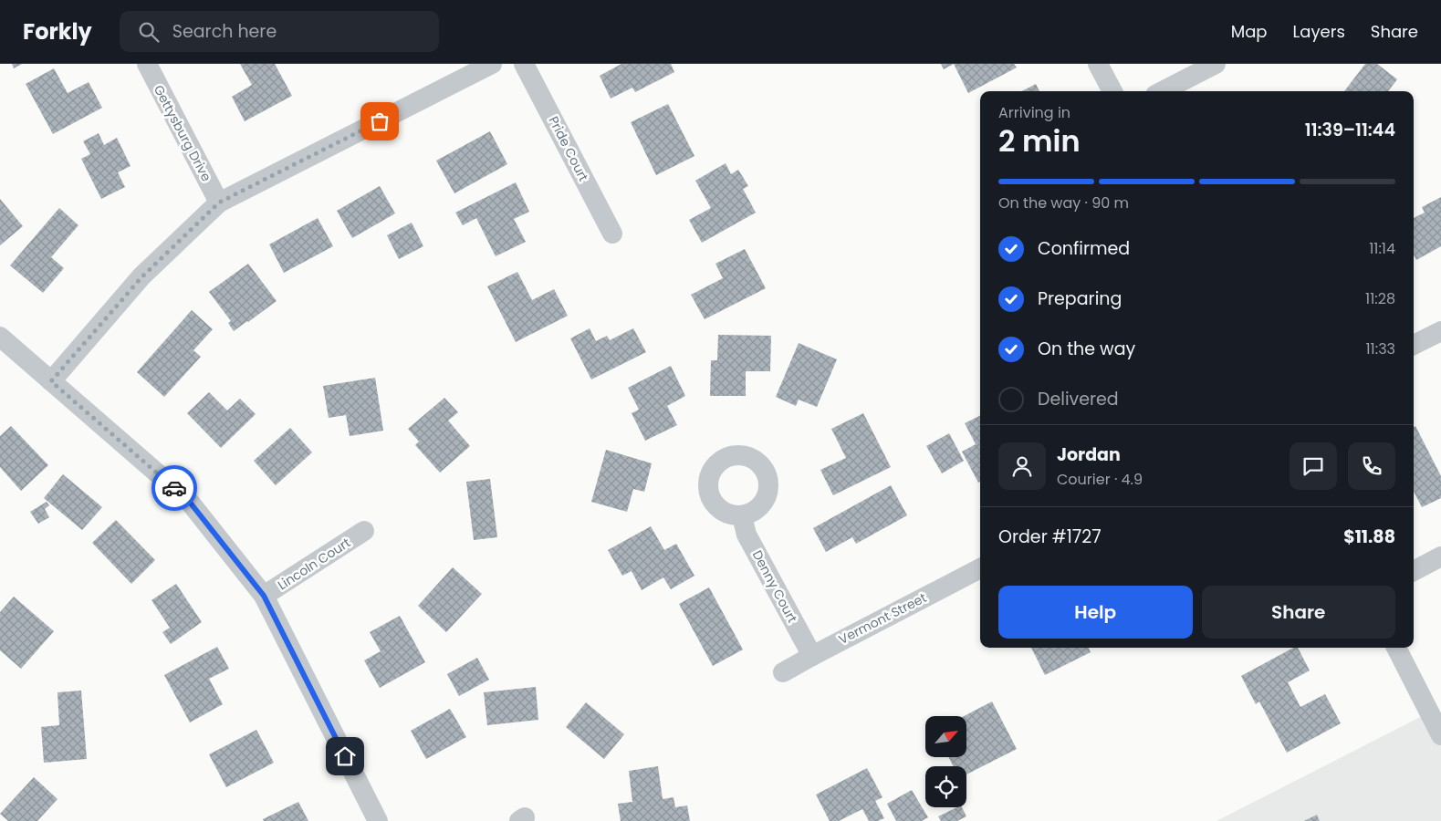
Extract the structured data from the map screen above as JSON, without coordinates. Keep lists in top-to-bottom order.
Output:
{
  "streets": {
    "street": [
      "Gettysburg Drive",
      "Pride Court",
      "Lincoln Court",
      "Denny Court",
      "Vermont Street"
    ]
  },
  "crossings": [
    ["Denny Court", "Vermont Street"]
  ],
  "north": "top right",
  "page": {
    "header": "Forkly",
    "search": "Search here",
    "nav": ["Map", "Layers", "Share"],
    "heading": ["2 min", "Arriving in", "11:39–11:44"],
    "panel": [
      "Jordan",
      "Courier · 4.9",
      "Order #1727",
      "$11.88"
    ],
    "bar": "On the way · 90 m",
    "list": [
      ["Confirmed", "11:14"],
      ["Preparing", "11:28"],
      ["On the way", "11:33"],
      "Delivered"
    ],
    "buttons": ["Help", "Share"]
  }
}
